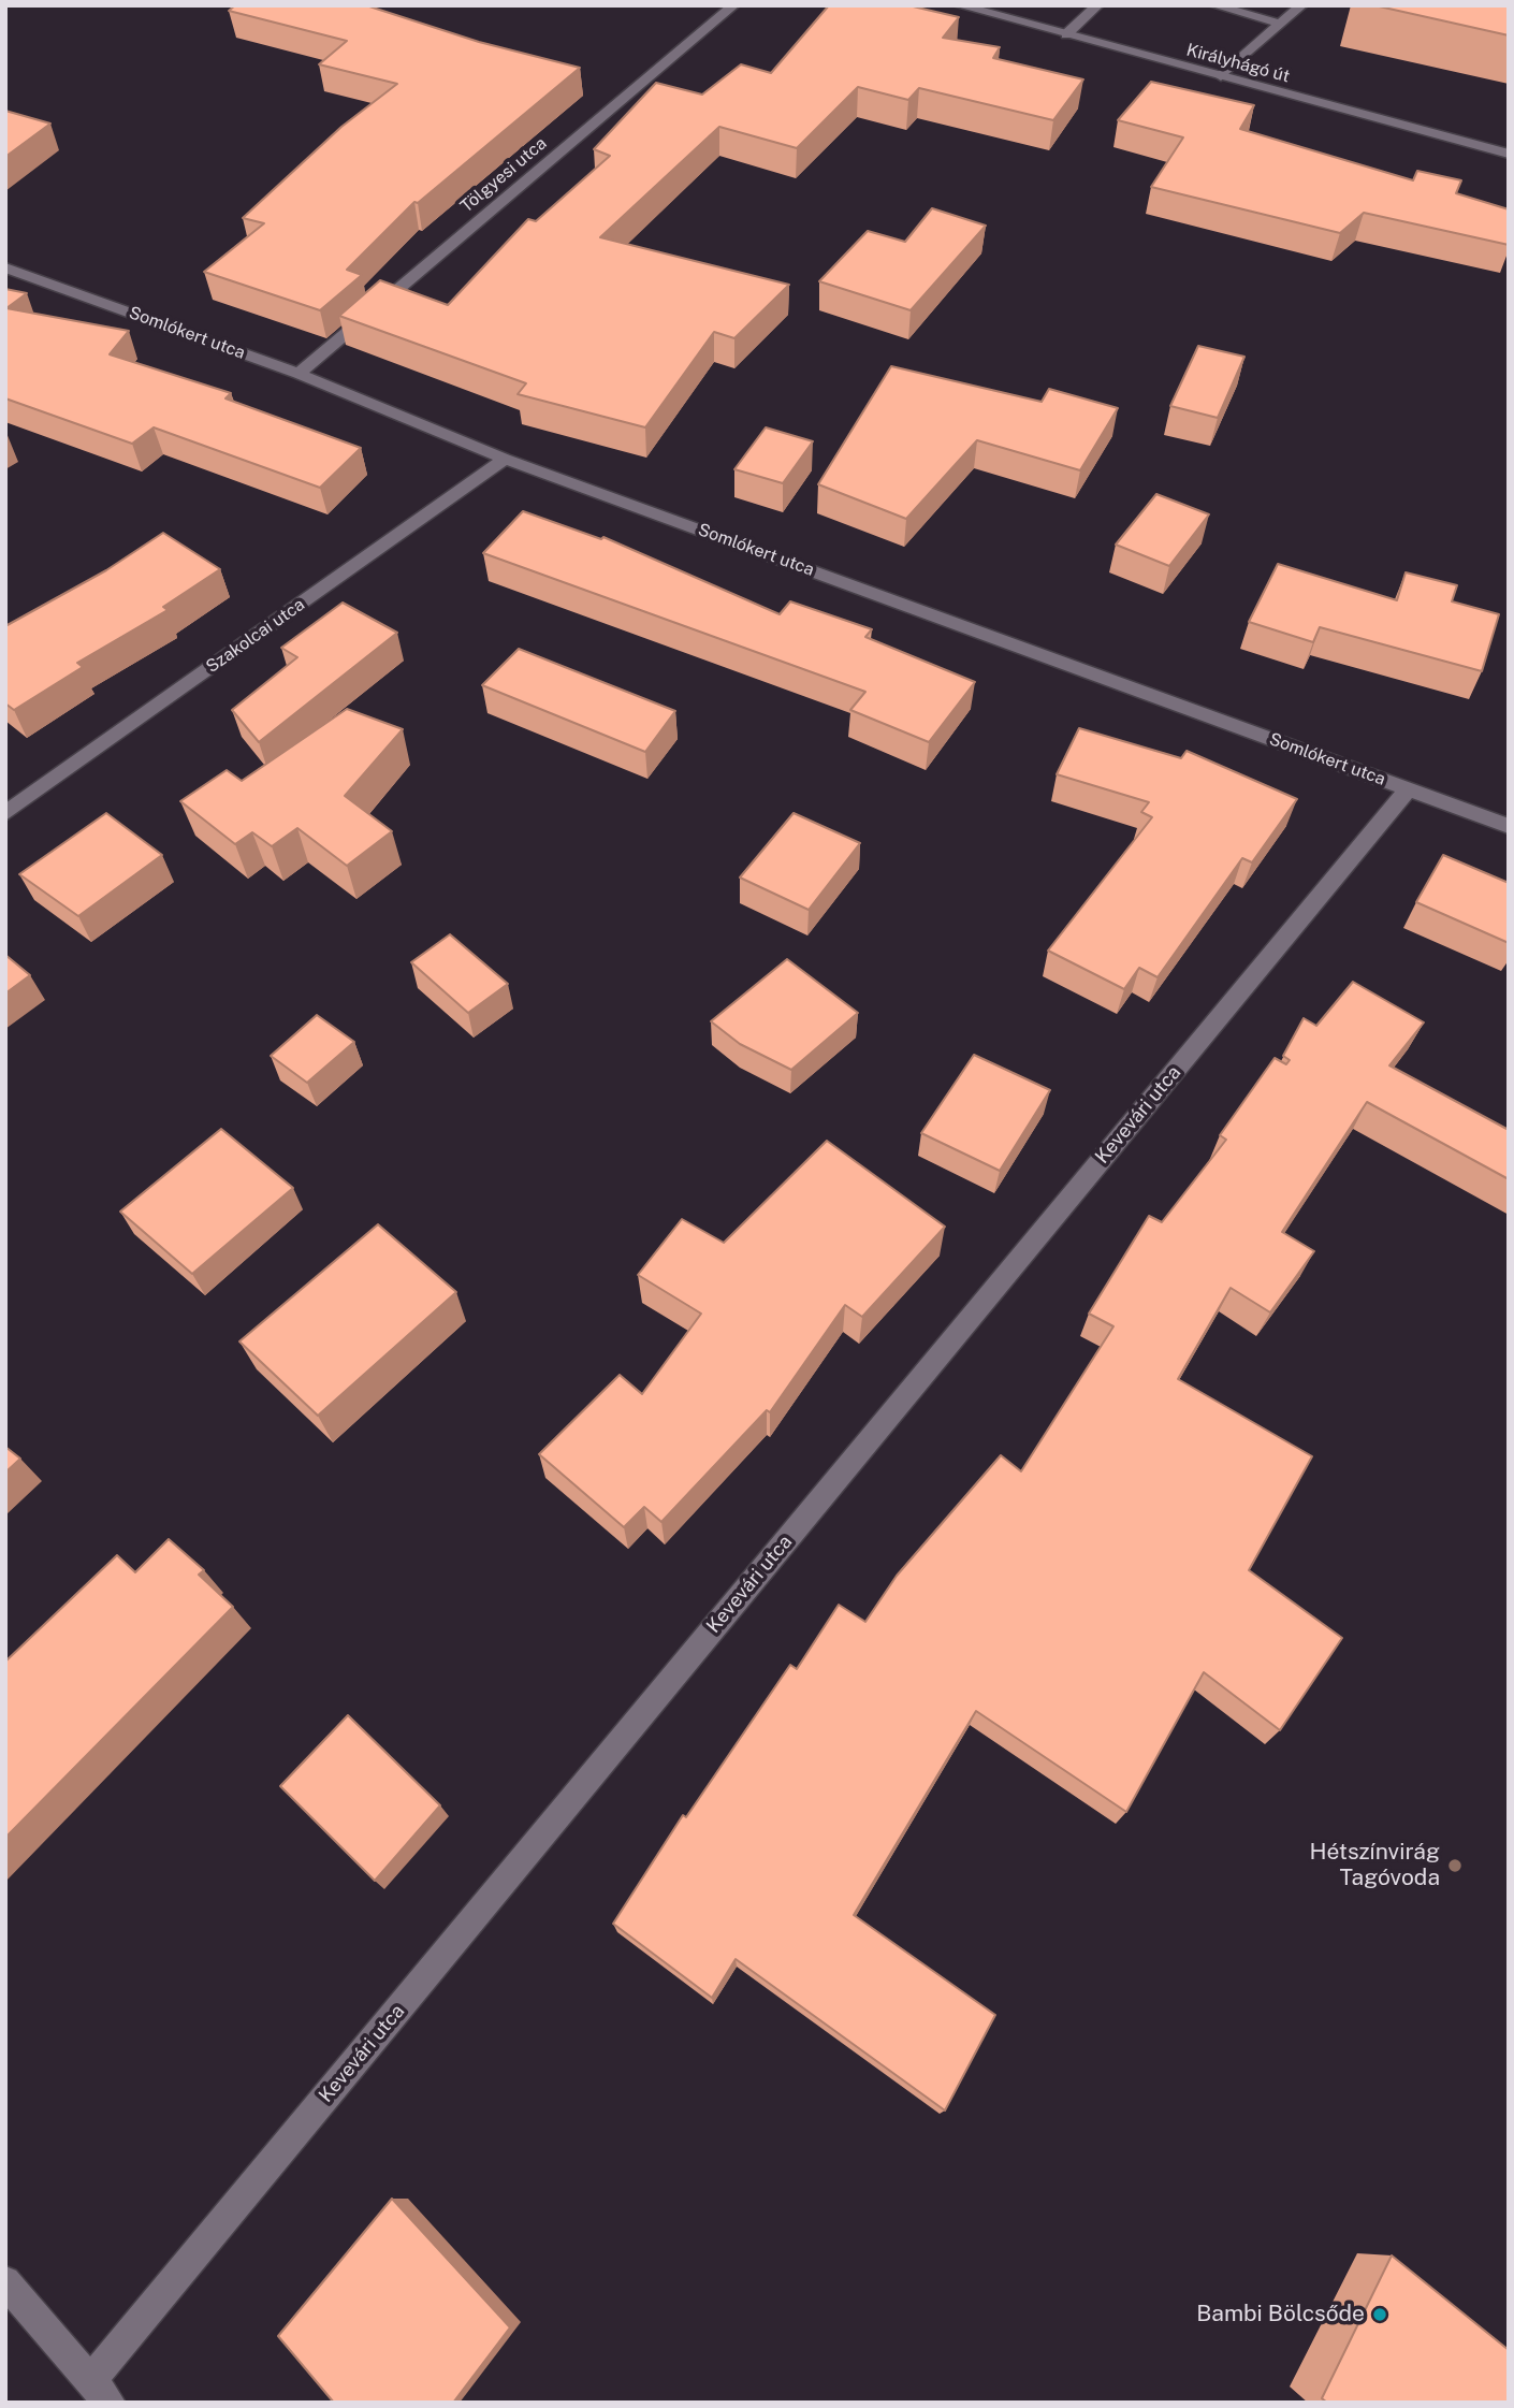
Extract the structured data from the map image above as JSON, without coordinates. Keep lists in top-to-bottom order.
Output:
{
  "streets": {
    "street": [
      "Királyhágó út",
      "Tölgyesi utca",
      "Somlókert utca",
      "Szakolcai utca",
      "Kevevári utca"
    ]
  },
  "crossings": [
    ["Tölgyesi utca", "Somlókert utca"],
    ["Somlókert utca", "Szakolcai utca"],
    ["Somlókert utca", "Kevevári utca"]
  ],
  "places": ["Hétszínvirág Tagóvoda", "Bambi Bölcsőde"]
}
